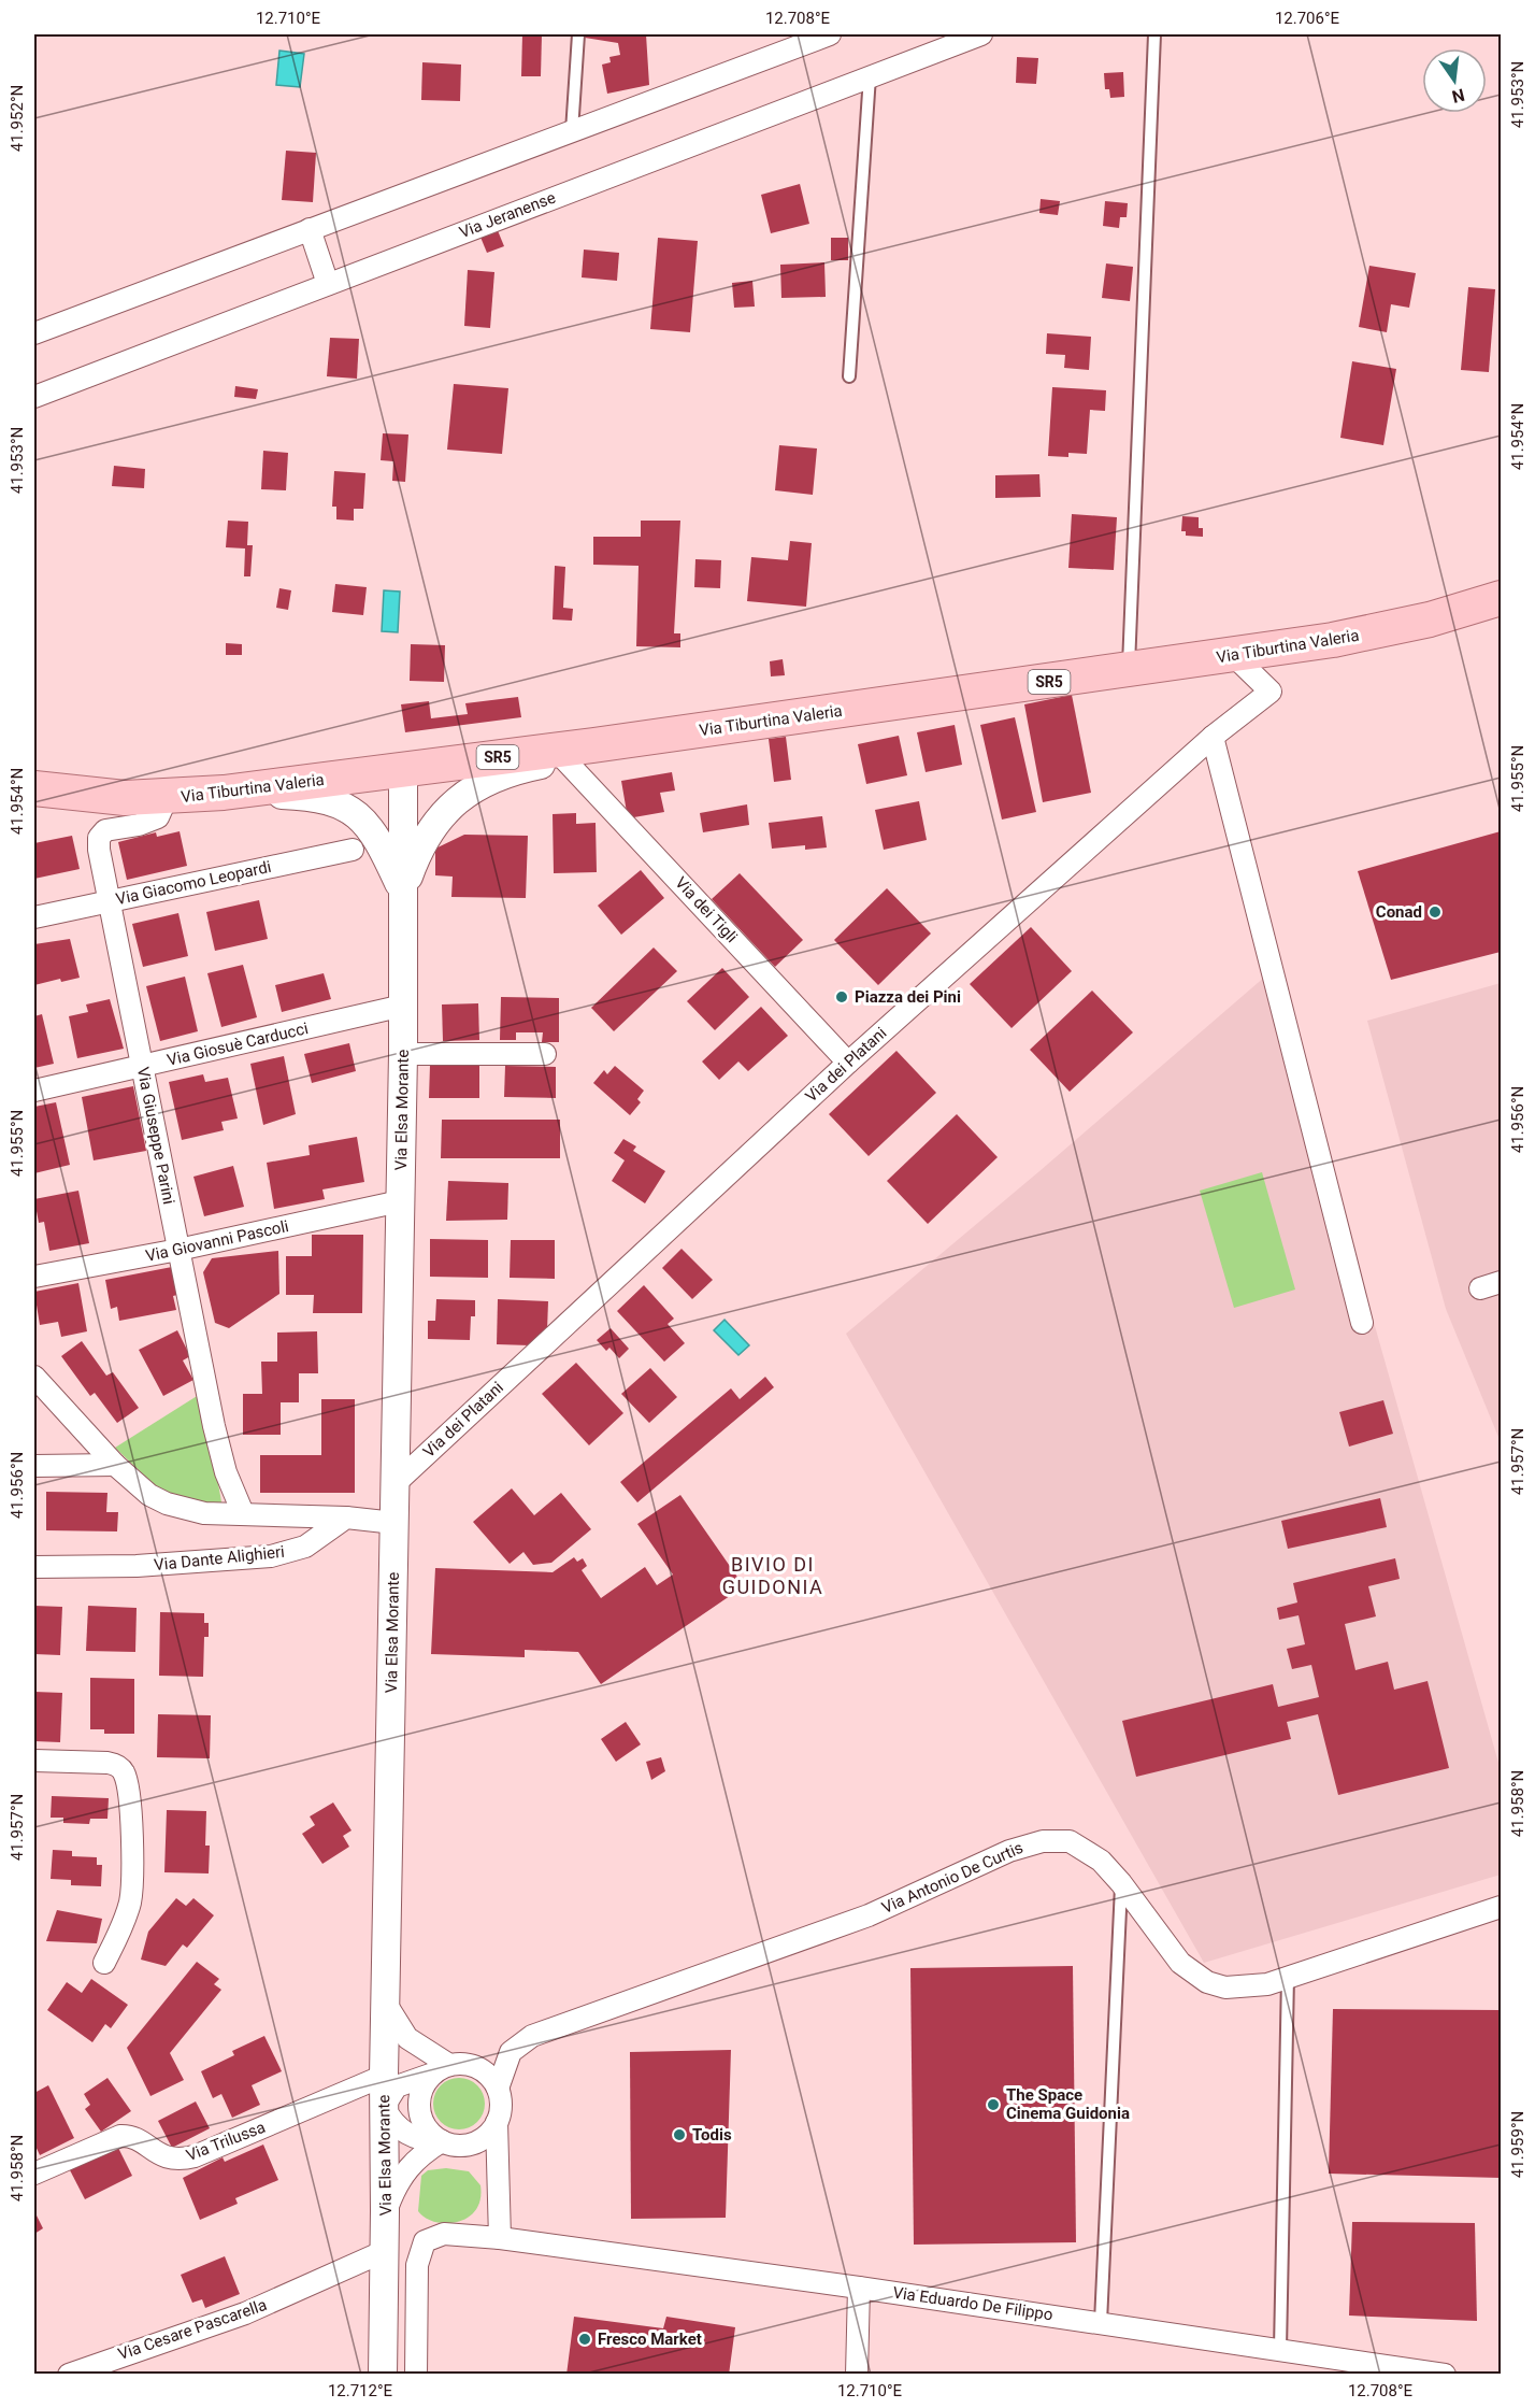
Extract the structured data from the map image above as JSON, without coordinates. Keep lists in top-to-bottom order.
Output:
{
  "streets": {
    "main road": ["Via Tiburtina Valeria", "SR5"],
    "street": [
      "Via Jeranense",
      "Via Giacomo Leopardi",
      "Via dei Tigli",
      "Via Giosuè Carducci",
      "Via dei Platani",
      "Via Elsa Morante",
      "Via Giuseppe Parini",
      "Via Giovanni Pascoli",
      "Via Dante Alighieri",
      "Via Antonio De Curtis",
      "Via Trilussa",
      "Via Eduardo De Filippo",
      "Via Cesare Pascarella"
    ]
  },
  "crossings": [
    ["Via Tiburtina Valeria", "Via dei Tigli"],
    ["Via Tiburtina Valeria", "Via dei Platani"],
    ["Via Tiburtina Valeria", "Via Elsa Morante"],
    ["Via Tiburtina Valeria", "Via Giuseppe Parini"],
    ["Via Giacomo Leopardi", "Via Giuseppe Parini"],
    ["Via dei Tigli", "Via dei Platani"],
    ["Via dei Tigli", "Via Elsa Morante"],
    ["Via Giosuè Carducci", "Via Elsa Morante"],
    ["Via Giosuè Carducci", "Via Giuseppe Parini"],
    ["Via dei Platani", "Via Elsa Morante"],
    ["Via Elsa Morante", "Via Giovanni Pascoli"],
    ["Via Elsa Morante", "Via Trilussa"],
    ["Via Elsa Morante", "Via Cesare Pascarella"],
    ["Via Giuseppe Parini", "Via Giovanni Pascoli"]
  ],
  "districts": ["BIVIO DI GUIDONIA"],
  "places": [
    "Conad",
    "Piazza dei Pini",
    "The Space Cinema Guidonia",
    "Todis",
    "Fresco Market"
  ],
  "north": "bottom",
  "coordinates": [
    "12.710°E",
    "12.708°E",
    "12.706°E",
    "41.953°N",
    "41.952°N",
    "41.954°N",
    "41.955°N",
    "41.956°N",
    "41.957°N",
    "41.958°N",
    "41.959°N",
    "12.712°E"
  ]
}
